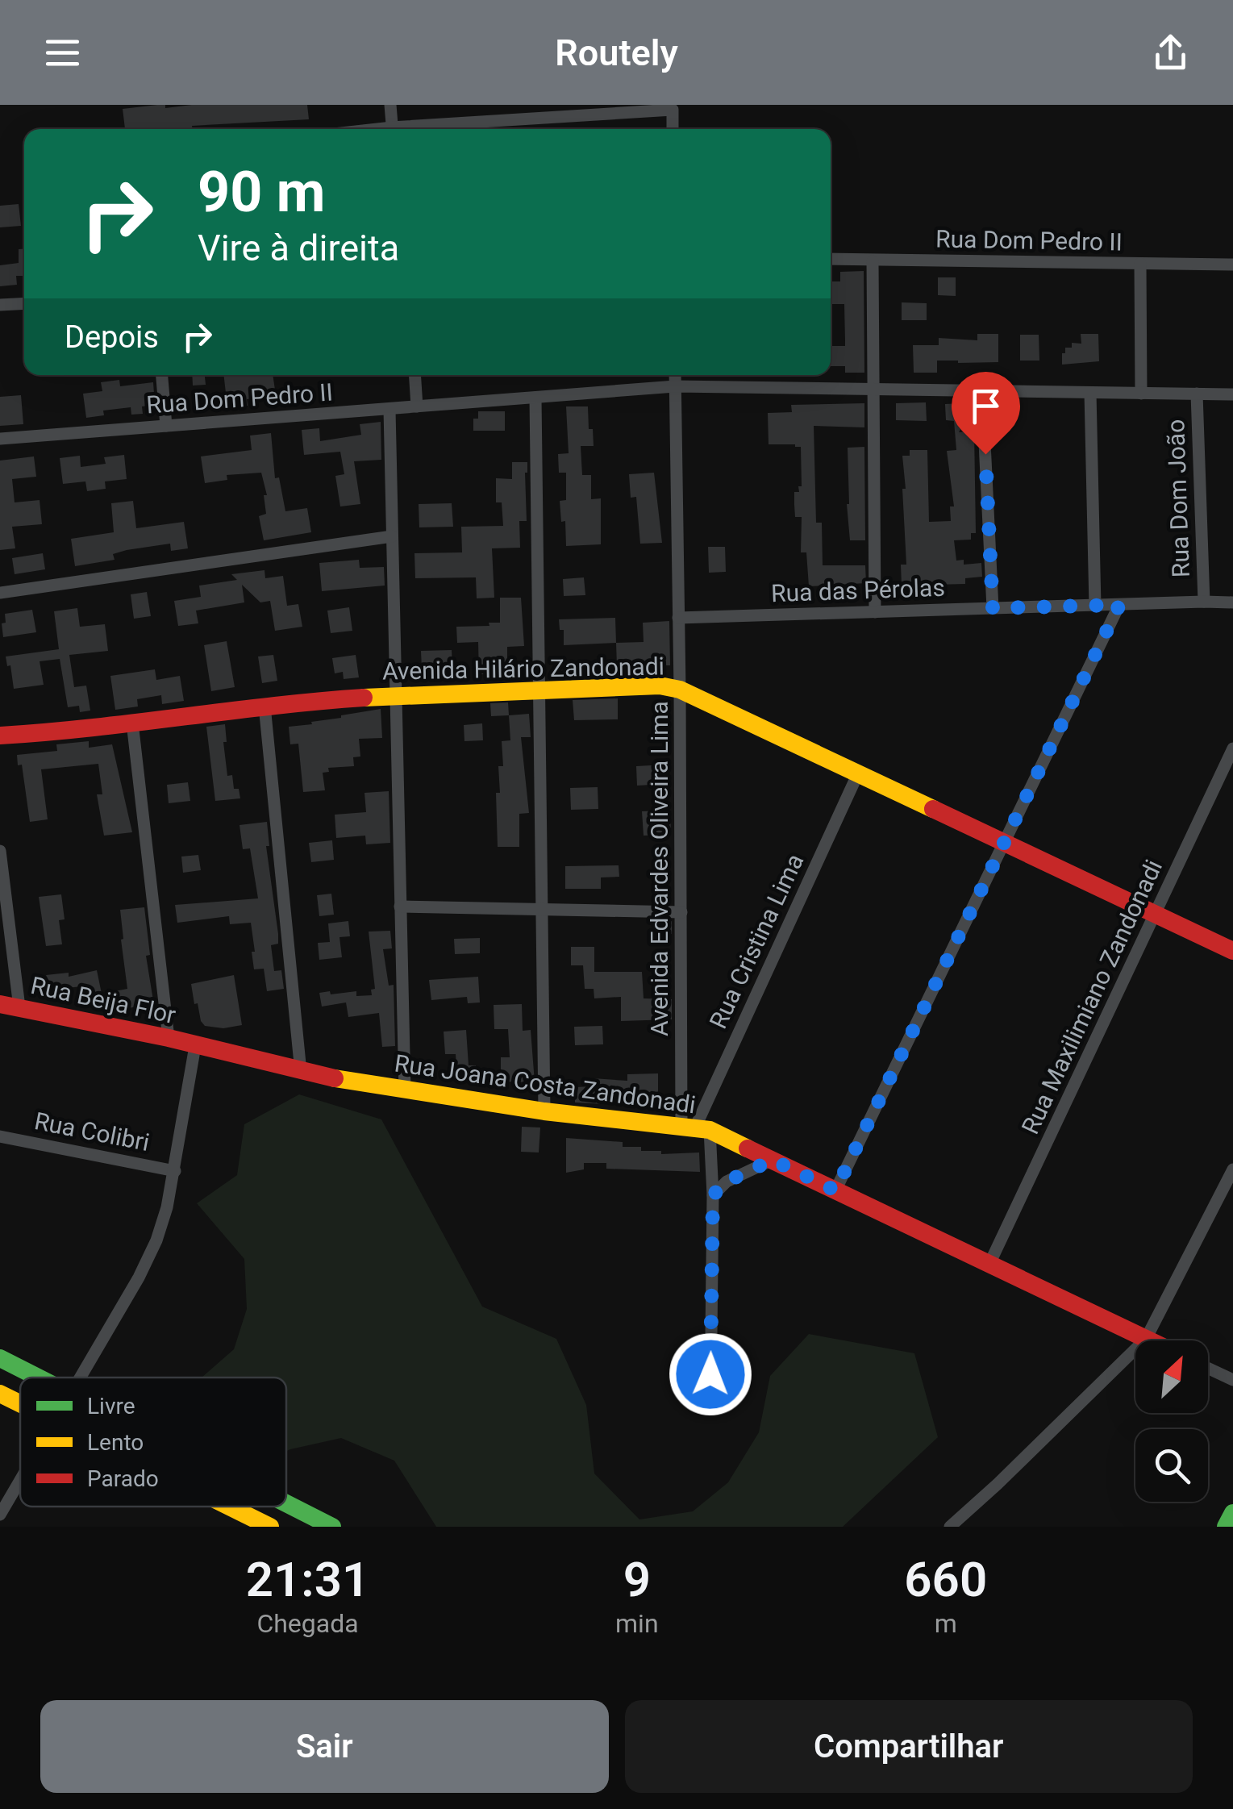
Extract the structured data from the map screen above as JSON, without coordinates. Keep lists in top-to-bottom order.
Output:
{
  "streets": {
    "street": [
      "Rua Dom Pedro II",
      "Rua Dom João",
      "Rua das Pérolas",
      "Avenida Hilário Zandonadi",
      "Avenida Edvardes Oliveira Lima",
      "Rua Cristina Lima",
      "Rua Maxilimiano Zandonadi",
      "Rua Beija Flor",
      "Rua Joana Costa Zandonadi",
      "Rua Colibri"
    ]
  },
  "crossings": [
    ["Rua Dom Pedro II", "Rua Dom João"],
    ["Rua Dom Pedro II", "Avenida Edvardes Oliveira Lima"],
    ["Rua Dom João", "Rua das Pérolas"],
    ["Rua das Pérolas", "Avenida Edvardes Oliveira Lima"],
    ["Avenida Hilário Zandonadi", "Avenida Edvardes Oliveira Lima"],
    ["Avenida Hilário Zandonadi", "Rua Cristina Lima"],
    ["Avenida Hilário Zandonadi", "Rua Maxilimiano Zandonadi"],
    ["Avenida Edvardes Oliveira Lima", "Rua Cristina Lima"],
    ["Avenida Edvardes Oliveira Lima", "Rua Joana Costa Zandonadi"],
    ["Rua Cristina Lima", "Rua Joana Costa Zandonadi"],
    ["Rua Maxilimiano Zandonadi", "Rua Joana Costa Zandonadi"],
    ["Rua Beija Flor", "Rua Joana Costa Zandonadi"]
  ],
  "legend": ["Livre", "Lento", "Parado"],
  "north": "top right",
  "page": {
    "header": "Routely",
    "turn": ["90 m", "Vire à direita"],
    "then": "Depois",
    "eta": [
      "21:31",
      "Chegada",
      "9",
      "min",
      "660",
      "m"
    ],
    "buttons": ["Sair", "Compartilhar"]
  }
}
